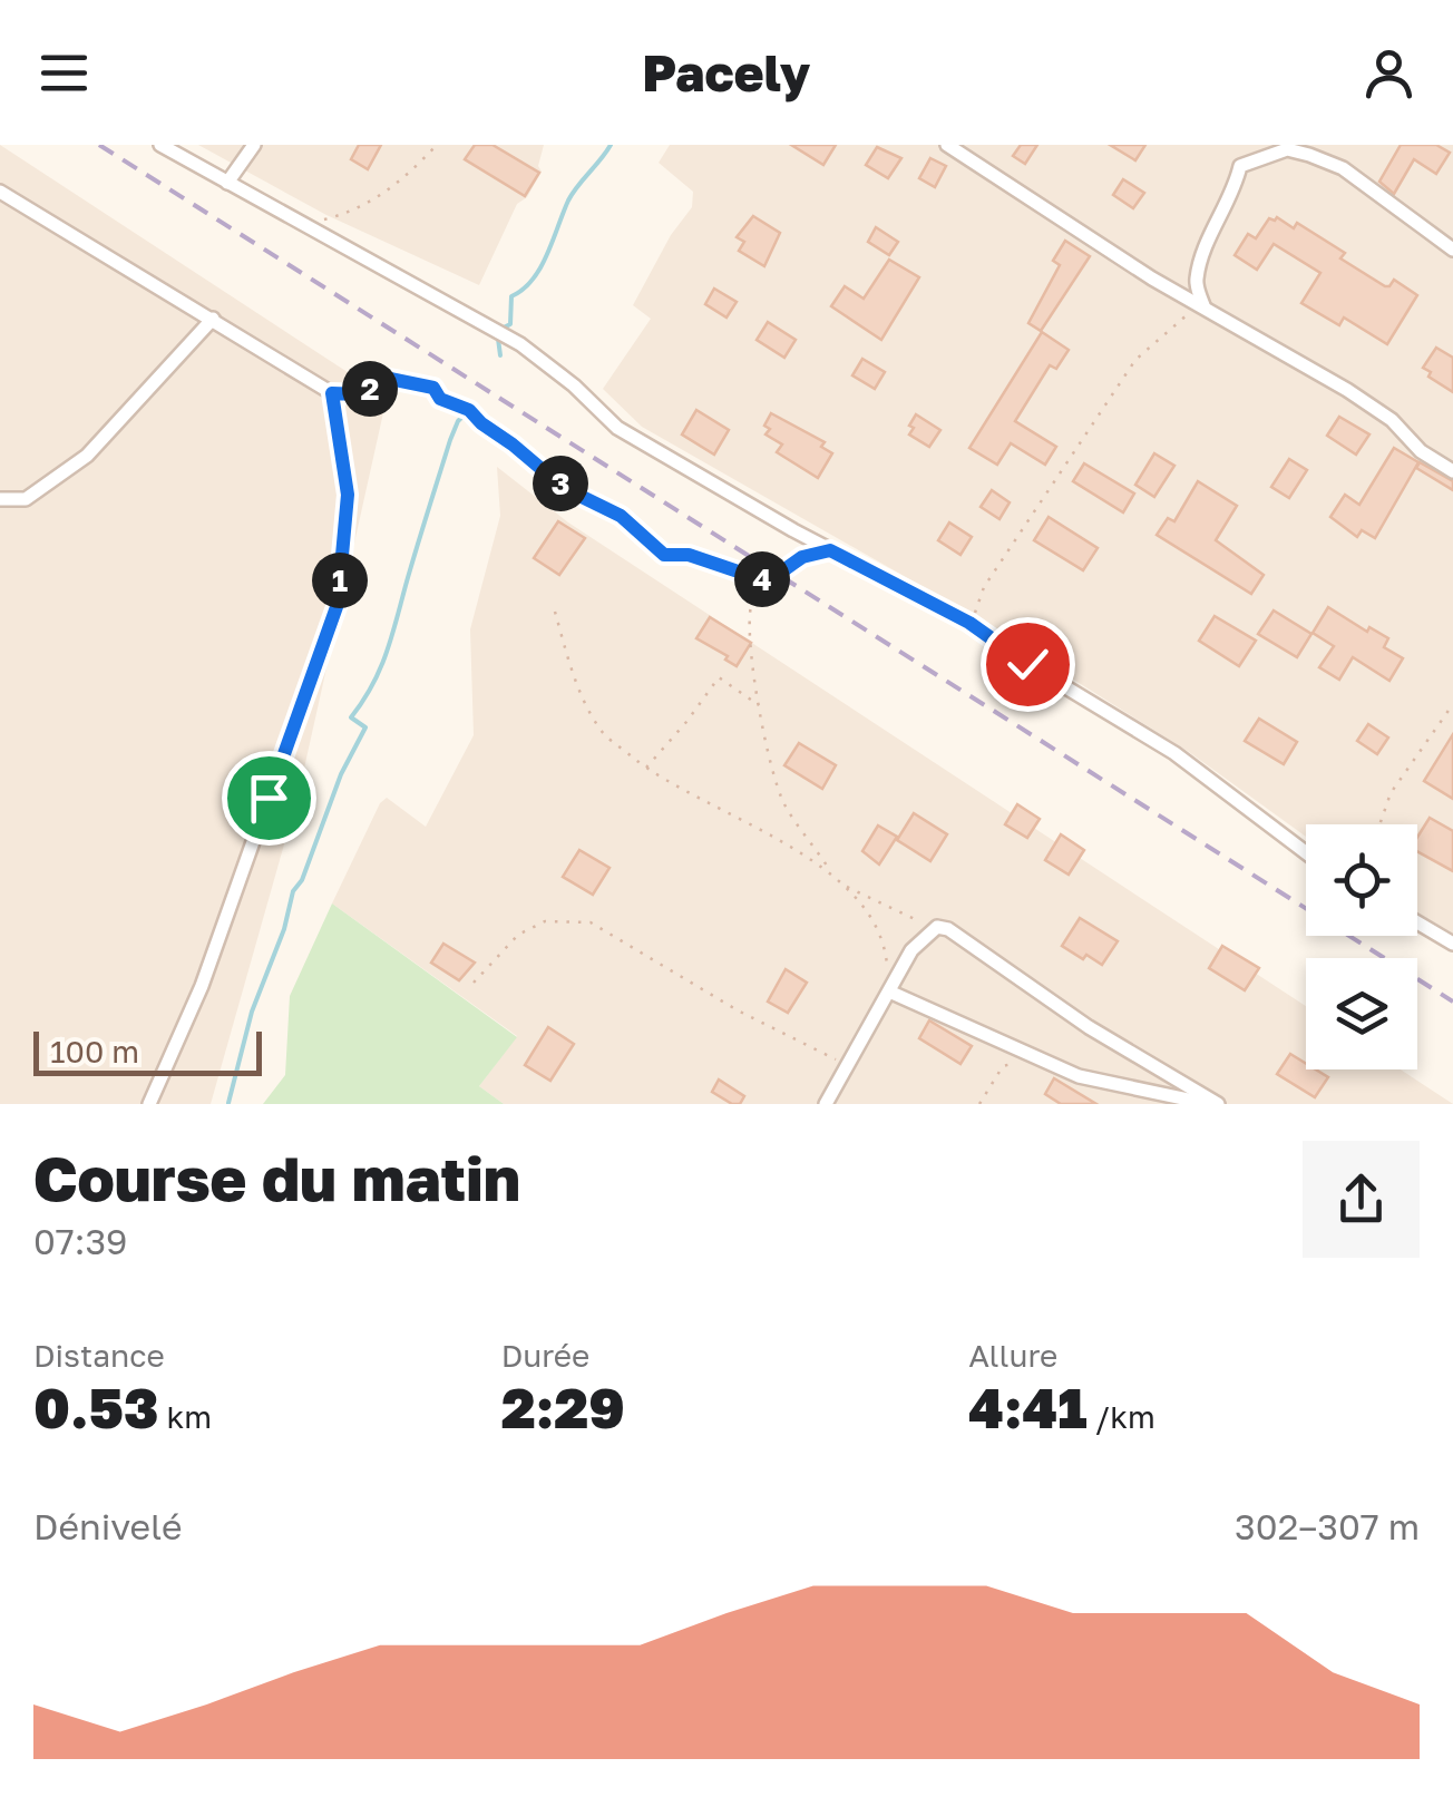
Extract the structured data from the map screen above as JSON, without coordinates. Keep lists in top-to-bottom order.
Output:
{
  "scale_bar": "100 m",
  "page": {
    "header": "Pacely",
    "pins": [
      "2",
      "3",
      "4",
      "1"
    ],
    "scale": "100 m",
    "heading": ["Course du matin", "07:39"],
    "stats": [
      ["Distance", "0.53 km"],
      ["Durée", "2:29"],
      ["Allure", "4:41 /km"]
    ],
    "chart": ["Dénivelé", "302–307 m"]
  }
}
